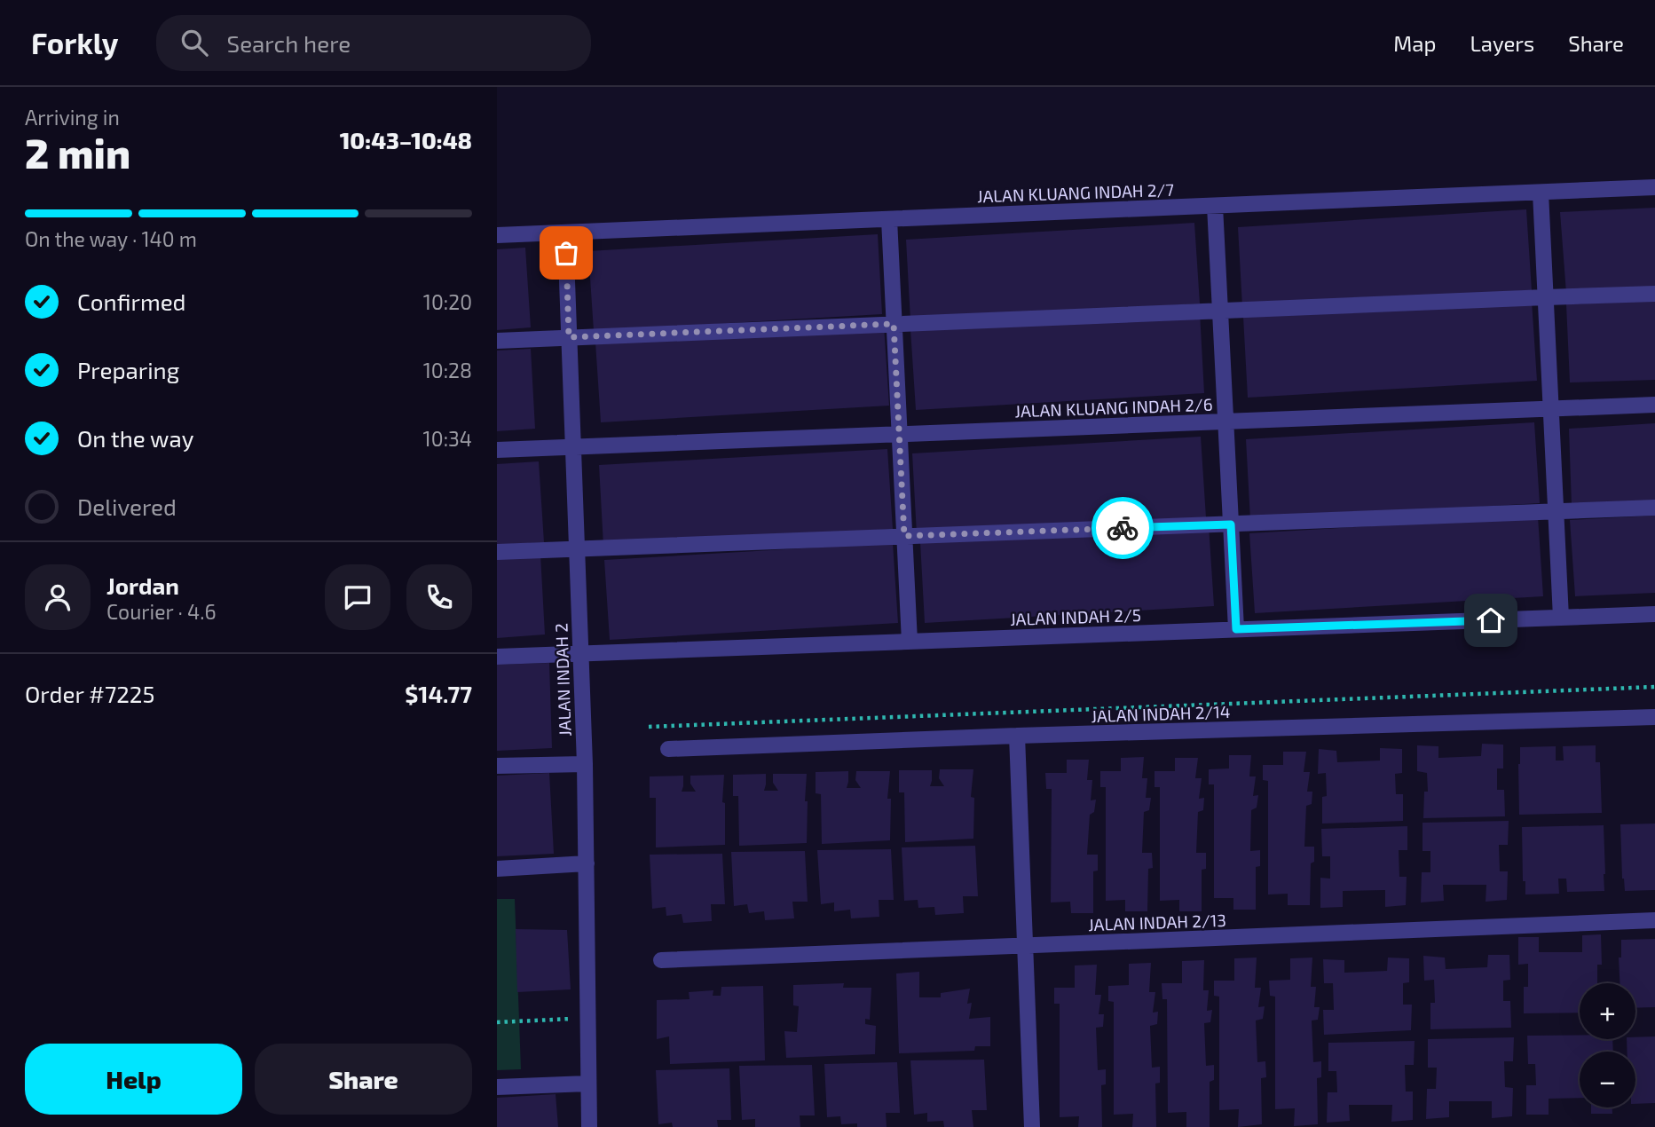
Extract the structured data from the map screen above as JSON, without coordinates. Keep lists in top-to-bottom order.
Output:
{
  "streets": {
    "street": [
      "JALAN KLUANG INDAH 2/7",
      "JALAN KLUANG INDAH 2/6",
      "JALAN INDAH 2/5",
      "JALAN INDAH 2",
      "JALAN INDAH 2/14",
      "JALAN INDAH 2/13"
    ]
  },
  "crossings": [
    ["JALAN KLUANG INDAH 2/7", "JALAN INDAH 2"],
    ["JALAN KLUANG INDAH 2/6", "JALAN INDAH 2"],
    ["JALAN INDAH 2/5", "JALAN INDAH 2"]
  ],
  "page": {
    "header": "Forkly",
    "search": "Search here",
    "nav": ["Map", "Layers", "Share"],
    "heading": ["2 min", "Arriving in", "10:43–10:48"],
    "panel": [
      "Jordan",
      "Courier · 4.6",
      "Order #7225",
      "$14.77"
    ],
    "bar": "On the way · 140 m",
    "list": [
      ["Confirmed", "10:20"],
      ["Preparing", "10:28"],
      ["On the way", "10:34"],
      "Delivered"
    ],
    "map_buttons": ["+", "−"],
    "buttons": ["Help", "Share"]
  }
}
